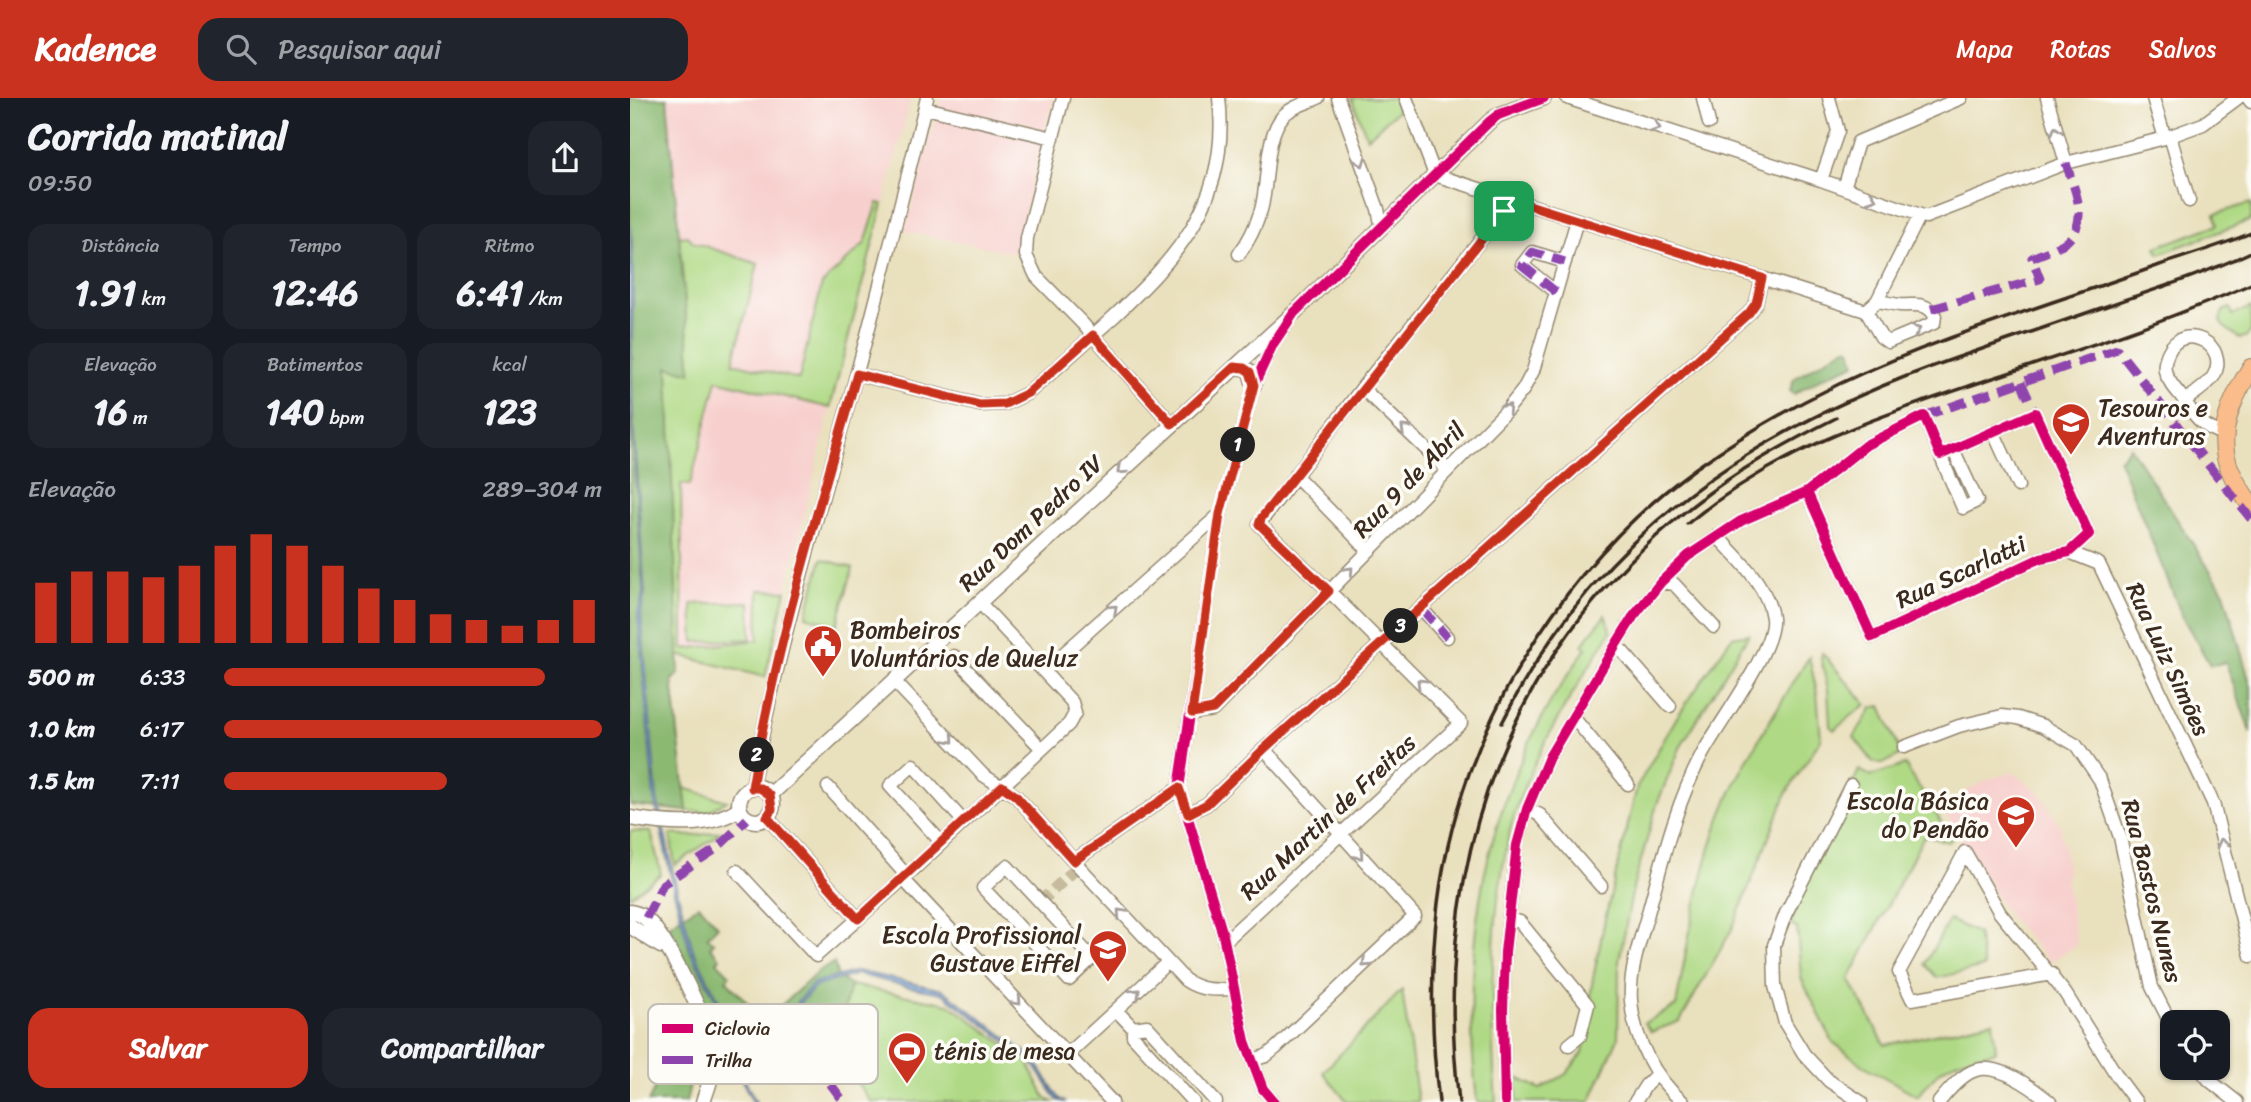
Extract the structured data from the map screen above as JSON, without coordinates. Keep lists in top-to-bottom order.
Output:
{
  "streets": {
    "street": [
      "Rua 9 de Abril",
      "Rua Dom Pedro IV",
      "Rua Scarlatti",
      "Rua Luiz Simões",
      "Rua Martin de Freitas",
      "Rua Bastos Nunes"
    ]
  },
  "crossings": [
    ["Rua Scarlatti", "Rua Luiz Simões"]
  ],
  "one_way": ["Rua Luiz Simões"],
  "places": {
    "school or university": ["Tesouros e Aventuras", "Escola Básica do Pendão", "Escola Profissional Gustave Eiffel"],
    "public building": ["Bombeiros Voluntários de Queluz"],
    "sports": ["ténis de mesa"]
  },
  "legend": ["Ciclovia", "Trilha"],
  "page": {
    "header": "Kadence",
    "search": "Pesquisar aqui",
    "nav": ["Mapa", "Rotas", "Salvos"],
    "heading": ["Corrida matinal", "09:50"],
    "stats": [
      ["Distância", "1.91 km"],
      ["Tempo", "12:46"],
      ["Ritmo", "6:41 /km"],
      ["Elevação", "16 m"],
      ["Batimentos", "140 bpm"],
      ["kcal", "123"]
    ],
    "pins": ["1", "3", "2"],
    "chart": ["Elevação", "289–304 m"],
    "list": [
      {
        "name": "500 m",
        "note": "6:33"
      },
      {
        "name": "1.0 km",
        "note": "6:17"
      },
      {
        "name": "1.5 km",
        "note": "7:11"
      }
    ],
    "buttons": ["Salvar", "Compartilhar"]
  }
}
